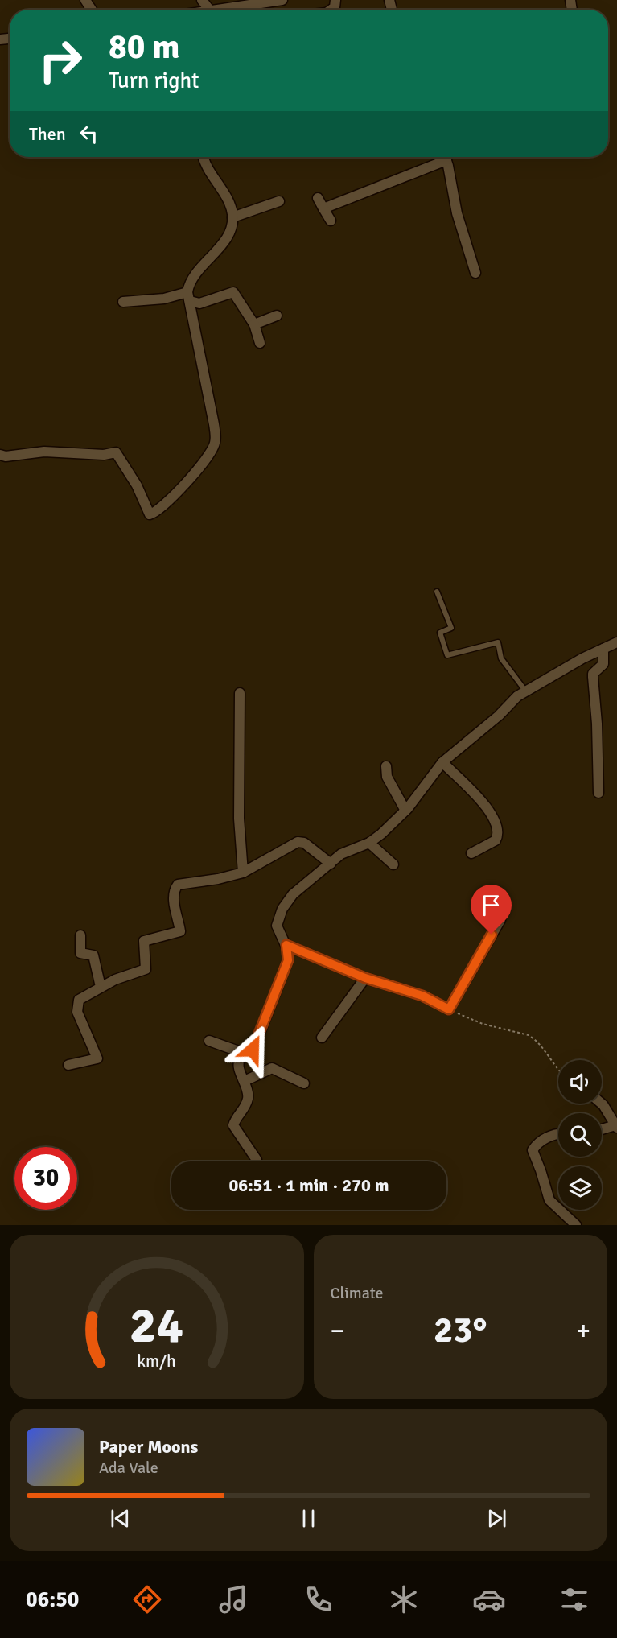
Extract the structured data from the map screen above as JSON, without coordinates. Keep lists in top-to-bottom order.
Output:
{
  "page": {
    "turn": ["80 m", "Turn right"],
    "then": "Then",
    "limit": "30",
    "trip": "06:51 · 1 min · 270 m",
    "tile": "Climate",
    "heat": ["−", "23°", "+"],
    "song": ["Paper Moons", "Ada Vale"],
    "tabs": "06:50",
    "gauge": ["24", "km/h"]
  }
}
